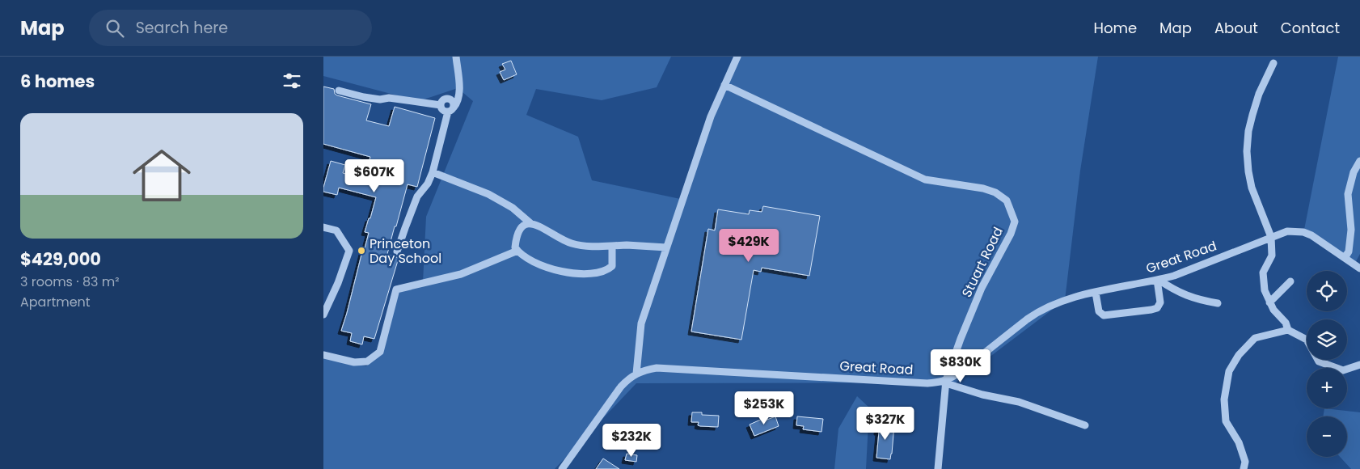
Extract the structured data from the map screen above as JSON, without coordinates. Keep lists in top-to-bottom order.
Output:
{
  "streets": {
    "street": ["Great Road", "Stuart Road"]
  },
  "crossings": [
    ["Great Road", "Stuart Road"]
  ],
  "places": ["Princeton Day School"],
  "page": {
    "header": "Map",
    "search": "Search here",
    "nav": [
      "Home",
      "Map",
      "About",
      "Contact"
    ],
    "heading": "6 homes",
    "list": [
      {
        "name": "$429,000",
        "note": "3 rooms · 83 m² · Apartment"
      }
    ],
    "price": [
      "$607K",
      "$429K",
      "$830K",
      "$253K",
      "$327K",
      "$232K"
    ],
    "map_buttons": ["+", "−"]
  }
}
